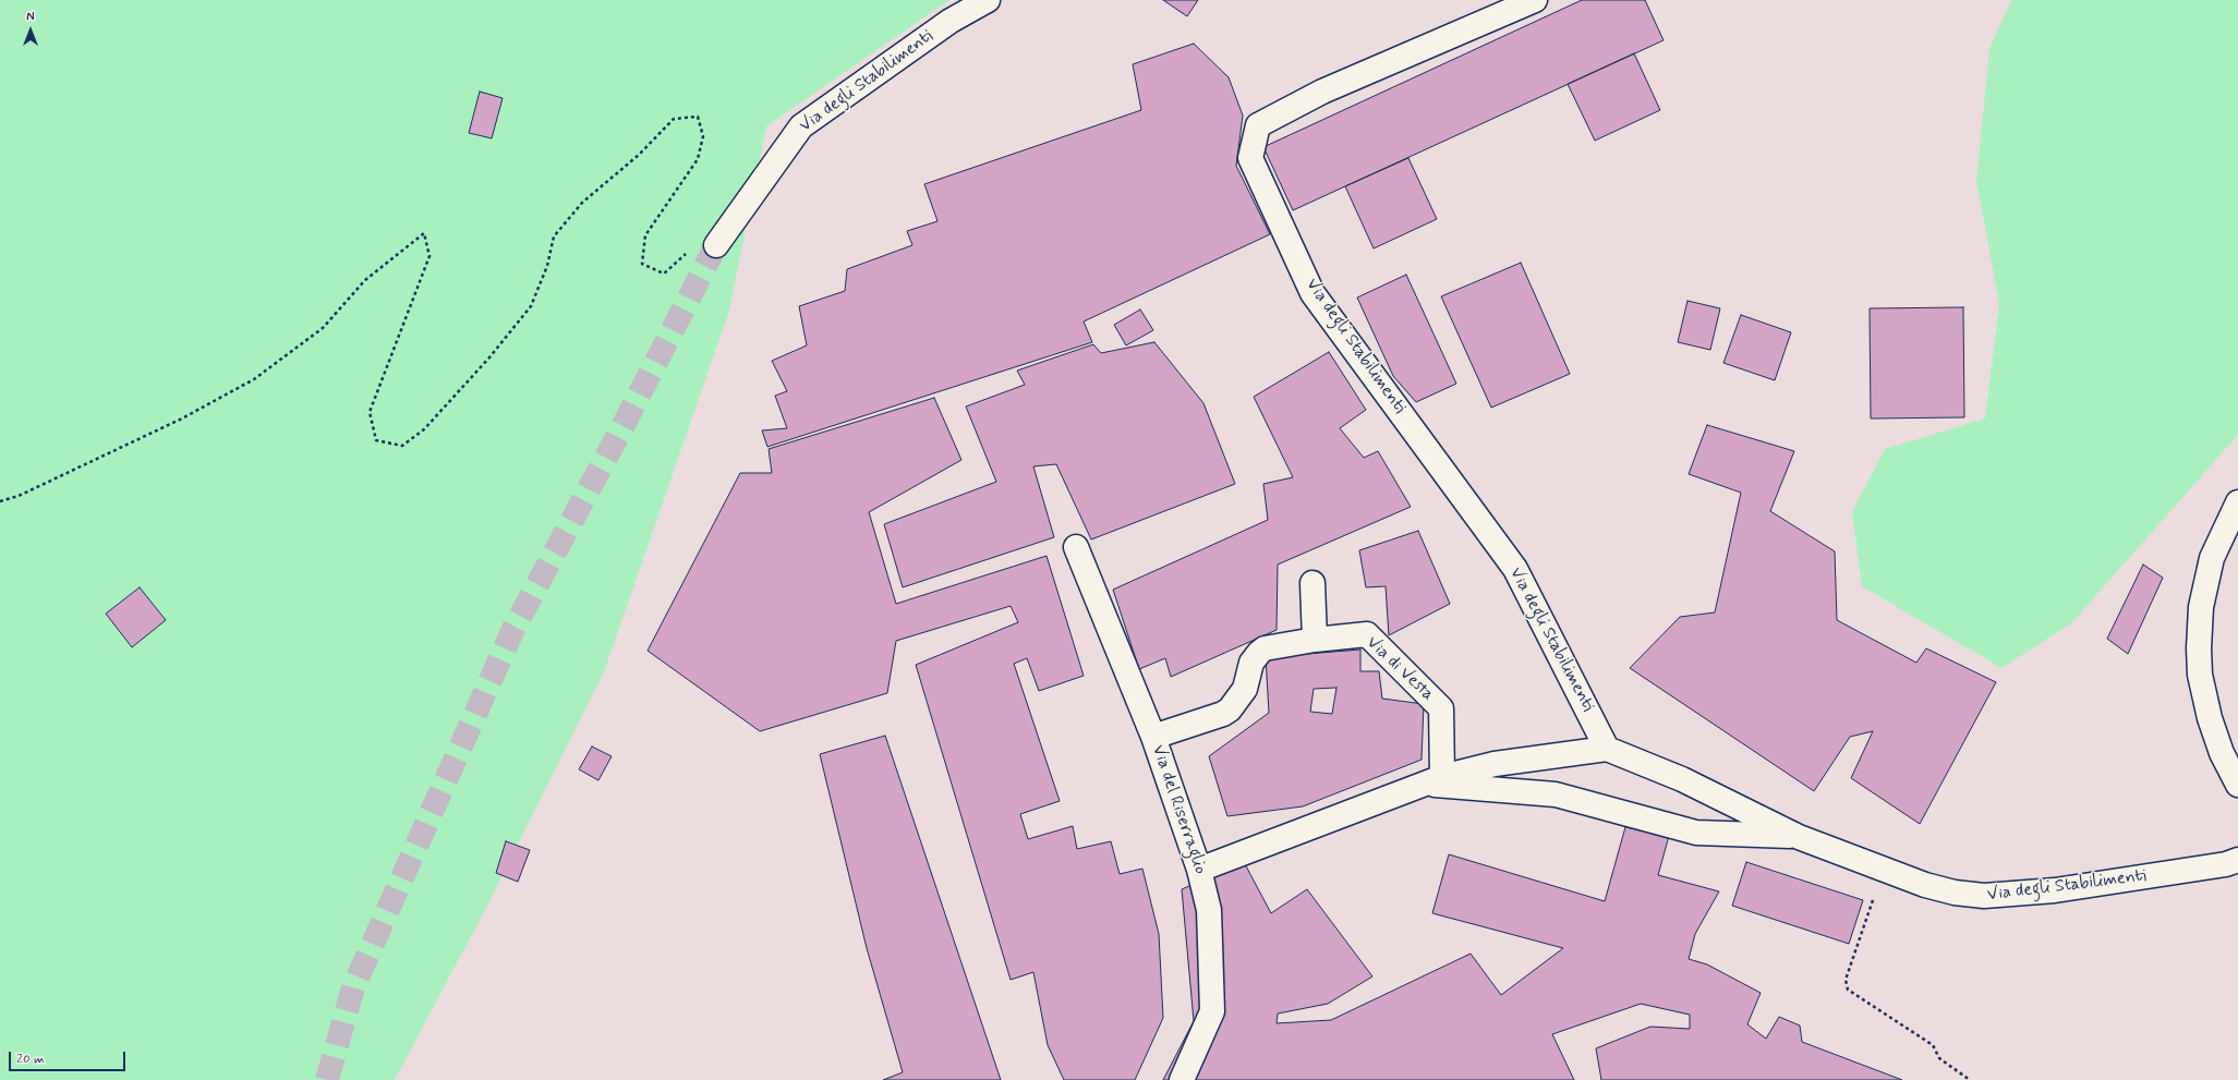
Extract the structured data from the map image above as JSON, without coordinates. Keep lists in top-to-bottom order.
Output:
{
  "streets": {
    "street": ["Via degli Stabilimenti", "Via di Vesta", "Via del Riserraglio"]
  },
  "crossings": [
    ["Via di Vesta", "Via del Riserraglio"]
  ],
  "scale_bar": "20 m",
  "north": "top"
}
